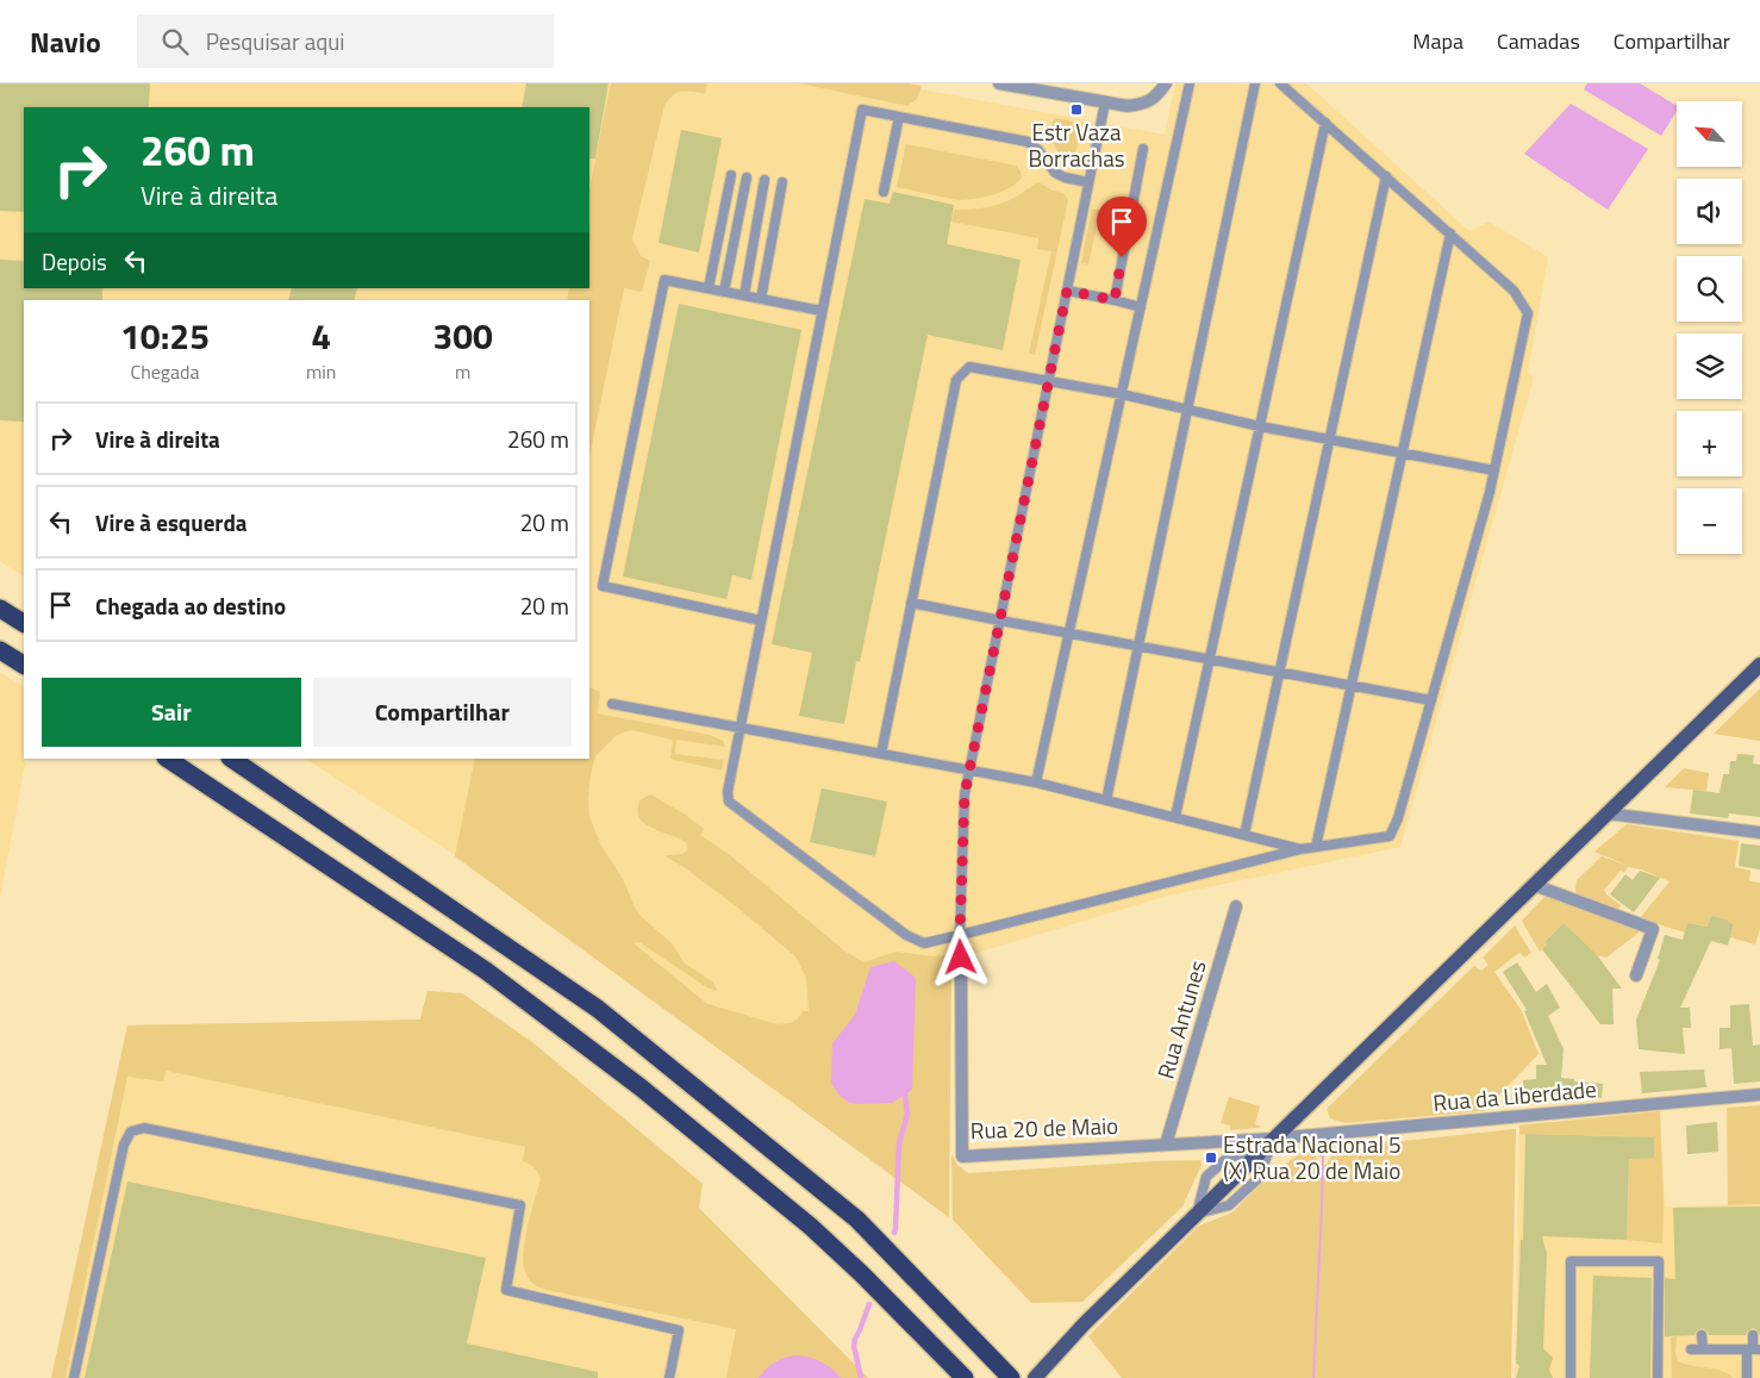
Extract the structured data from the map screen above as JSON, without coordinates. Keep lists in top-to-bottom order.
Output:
{
  "streets": {
    "street": ["Rua Antunes", "Rua da Liberdade", "Rua 20 de Maio"]
  },
  "crossings": [
    ["Rua Antunes", "Rua 20 de Maio"],
    ["Rua da Liberdade", "Rua 20 de Maio"]
  ],
  "places": {
    "transit": ["Estr Vaza Borrachas", "Estrada Nacional 5 (X) Rua 20 de Maio"]
  },
  "north": "top left",
  "page": {
    "header": "Navio",
    "search": "Pesquisar aqui",
    "nav": ["Mapa", "Camadas", "Compartilhar"],
    "map_buttons": ["+", "−"],
    "turn": ["260 m", "Vire à direita"],
    "then": "Depois",
    "eta": [
      "10:25",
      "Chegada",
      "4",
      "min",
      "300",
      "m"
    ],
    "list": [
      {
        "name": "Vire à direita",
        "value": "260 m"
      },
      {
        "name": "Vire à esquerda",
        "value": "20 m"
      },
      {
        "name": "Chegada ao destino",
        "value": "20 m"
      }
    ],
    "buttons": ["Sair", "Compartilhar"]
  }
}
